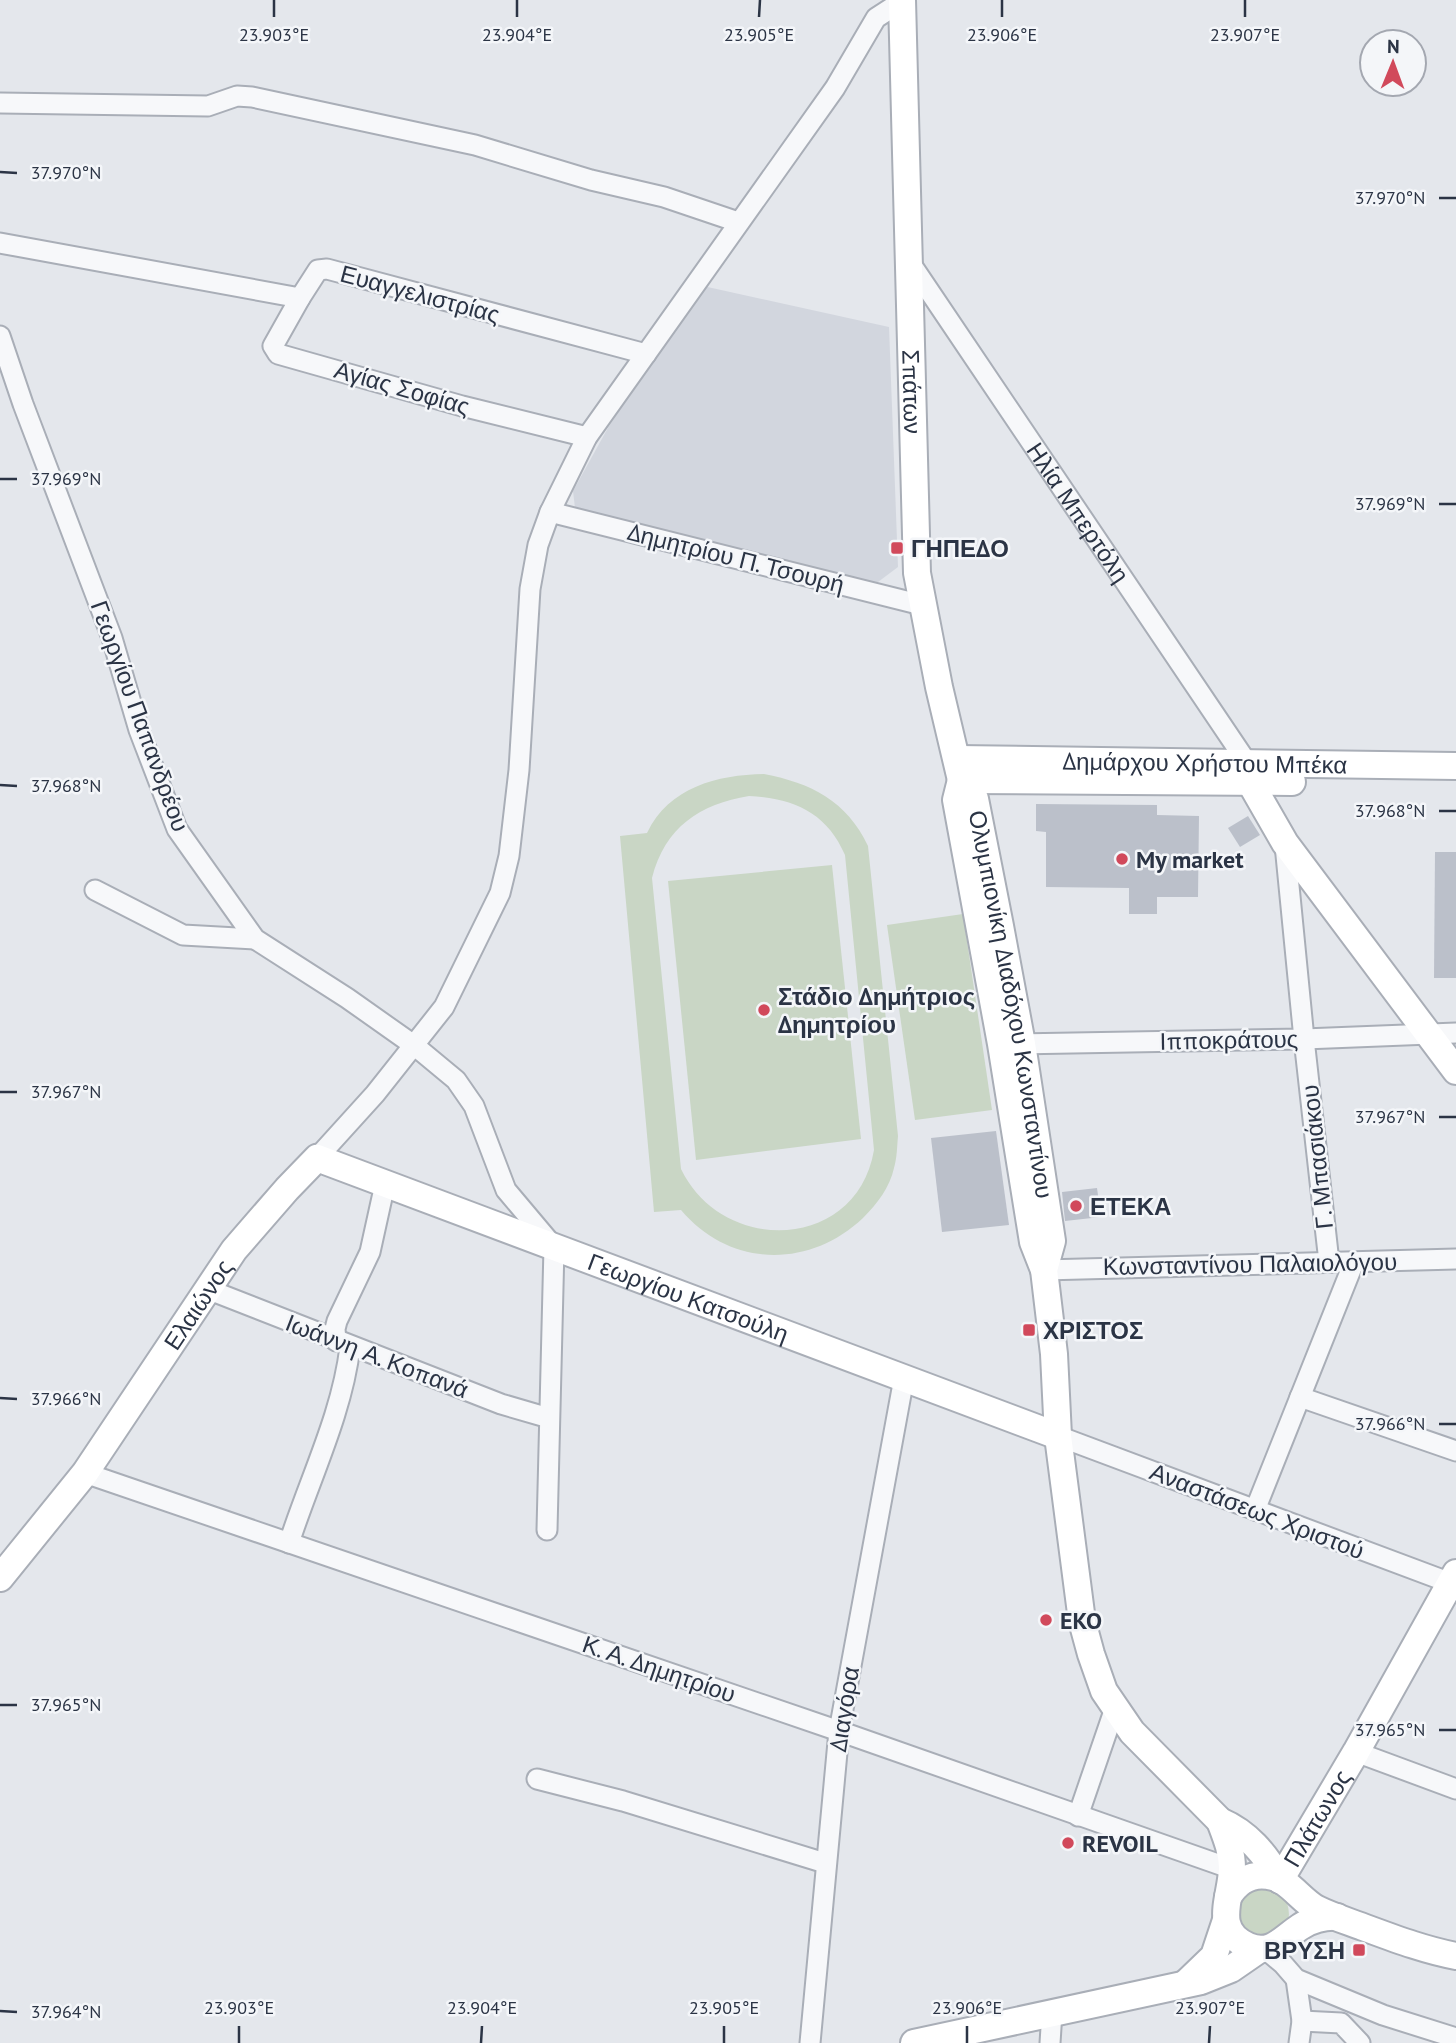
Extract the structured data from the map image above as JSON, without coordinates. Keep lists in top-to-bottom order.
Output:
{
  "streets": {
    "main road": [
      "Σπάτων",
      "Ηλία Μπερτόλη",
      "Δημάρχου Χρήστου Μπέκα",
      "Ολυμπιονίκη Διαδόχου Κωνσταντίνου",
      "Γεωργίου Κατσούλη",
      "Ελαιώνος",
      "Πλάτωνος"
    ],
    "street": [
      "Ευαγγελιστρίας",
      "Αγίας Σοφίας",
      "Δημητρίου Π. Τσουρή",
      "Γεωργίου Παπανδρέου",
      "Ιπποκράτους",
      "Γ. Μπασιάκου",
      "Κωνσταντίνου Παλαιολόγου",
      "Ιωάννη Α. Κοπανά",
      "Αναστάσεως Χριστού",
      "Κ. Α. Δημητρίου",
      "Διαγόρα"
    ]
  },
  "crossings": [
    ["Ευαγγελιστρίας", "Αγίας Σοφίας"],
    ["Ευαγγελιστρίας", "Ελαιώνος"],
    ["Αγίας Σοφίας", "Ελαιώνος"],
    ["Σπάτων", "Ηλία Μπερτόλη"],
    ["Σπάτων", "Δημητρίου Π. Τσουρή"],
    ["Σπάτων", "Δημάρχου Χρήστου Μπέκα"],
    ["Σπάτων", "Ολυμπιονίκη Διαδόχου Κωνσταντίνου"],
    ["Σπάτων", "Ελαιώνος"],
    ["Ηλία Μπερτόλη", "Δημάρχου Χρήστου Μπέκα"],
    ["Ηλία Μπερτόλη", "Ιπποκράτους"],
    ["Ηλία Μπερτόλη", "Γ. Μπασιάκου"],
    ["Δημητρίου Π. Τσουρή", "Ελαιώνος"],
    ["Γεωργίου Παπανδρέου", "Γεωργίου Κατσούλη"],
    ["Γεωργίου Παπανδρέου", "Ελαιώνος"],
    ["Δημάρχου Χρήστου Μπέκα", "Ολυμπιονίκη Διαδόχου Κωνσταντίνου"],
    ["Ολυμπιονίκη Διαδόχου Κωνσταντίνου", "Ιπποκράτους"],
    ["Ολυμπιονίκη Διαδόχου Κωνσταντίνου", "Κωνσταντίνου Παλαιολόγου"],
    ["Ολυμπιονίκη Διαδόχου Κωνσταντίνου", "Γεωργίου Κατσούλη"],
    ["Ολυμπιονίκη Διαδόχου Κωνσταντίνου", "Αναστάσεως Χριστού"],
    ["Ολυμπιονίκη Διαδόχου Κωνσταντίνου", "Πλάτωνος"],
    ["Ιπποκράτους", "Γ. Μπασιάκου"],
    ["Γ. Μπασιάκου", "Κωνσταντίνου Παλαιολόγου"],
    ["Γ. Μπασιάκου", "Αναστάσεως Χριστού"],
    ["Γεωργίου Κατσούλη", "Ελαιώνος"],
    ["Γεωργίου Κατσούλη", "Αναστάσεως Χριστού"],
    ["Γεωργίου Κατσούλη", "Διαγόρα"],
    ["Ελαιώνος", "Ιωάννη Α. Κοπανά"],
    ["Ελαιώνος", "Κ. Α. Δημητρίου"],
    ["Αναστάσεως Χριστού", "Πλάτωνος"],
    ["Κ. Α. Δημητρίου", "Διαγόρα"]
  ],
  "places": {
    "transit": ["ΓΗΠΕΔΟ", "ΧΡΙΣΤΟΣ", "ΒΡΥΣΗ"],
    "other": [
      "My market",
      "Στάδιο Δημήτριος Δημητρίου",
      "ΕΤΕΚΑ",
      "EKO",
      "REVOIL"
    ]
  },
  "north": "top",
  "coordinates": [
    "23.903°E",
    "23.904°E",
    "23.905°E",
    "23.906°E",
    "23.907°E",
    "37.970°N",
    "37.969°N",
    "37.968°N",
    "37.967°N",
    "37.966°N",
    "37.965°N",
    "37.964°N"
  ]
}
